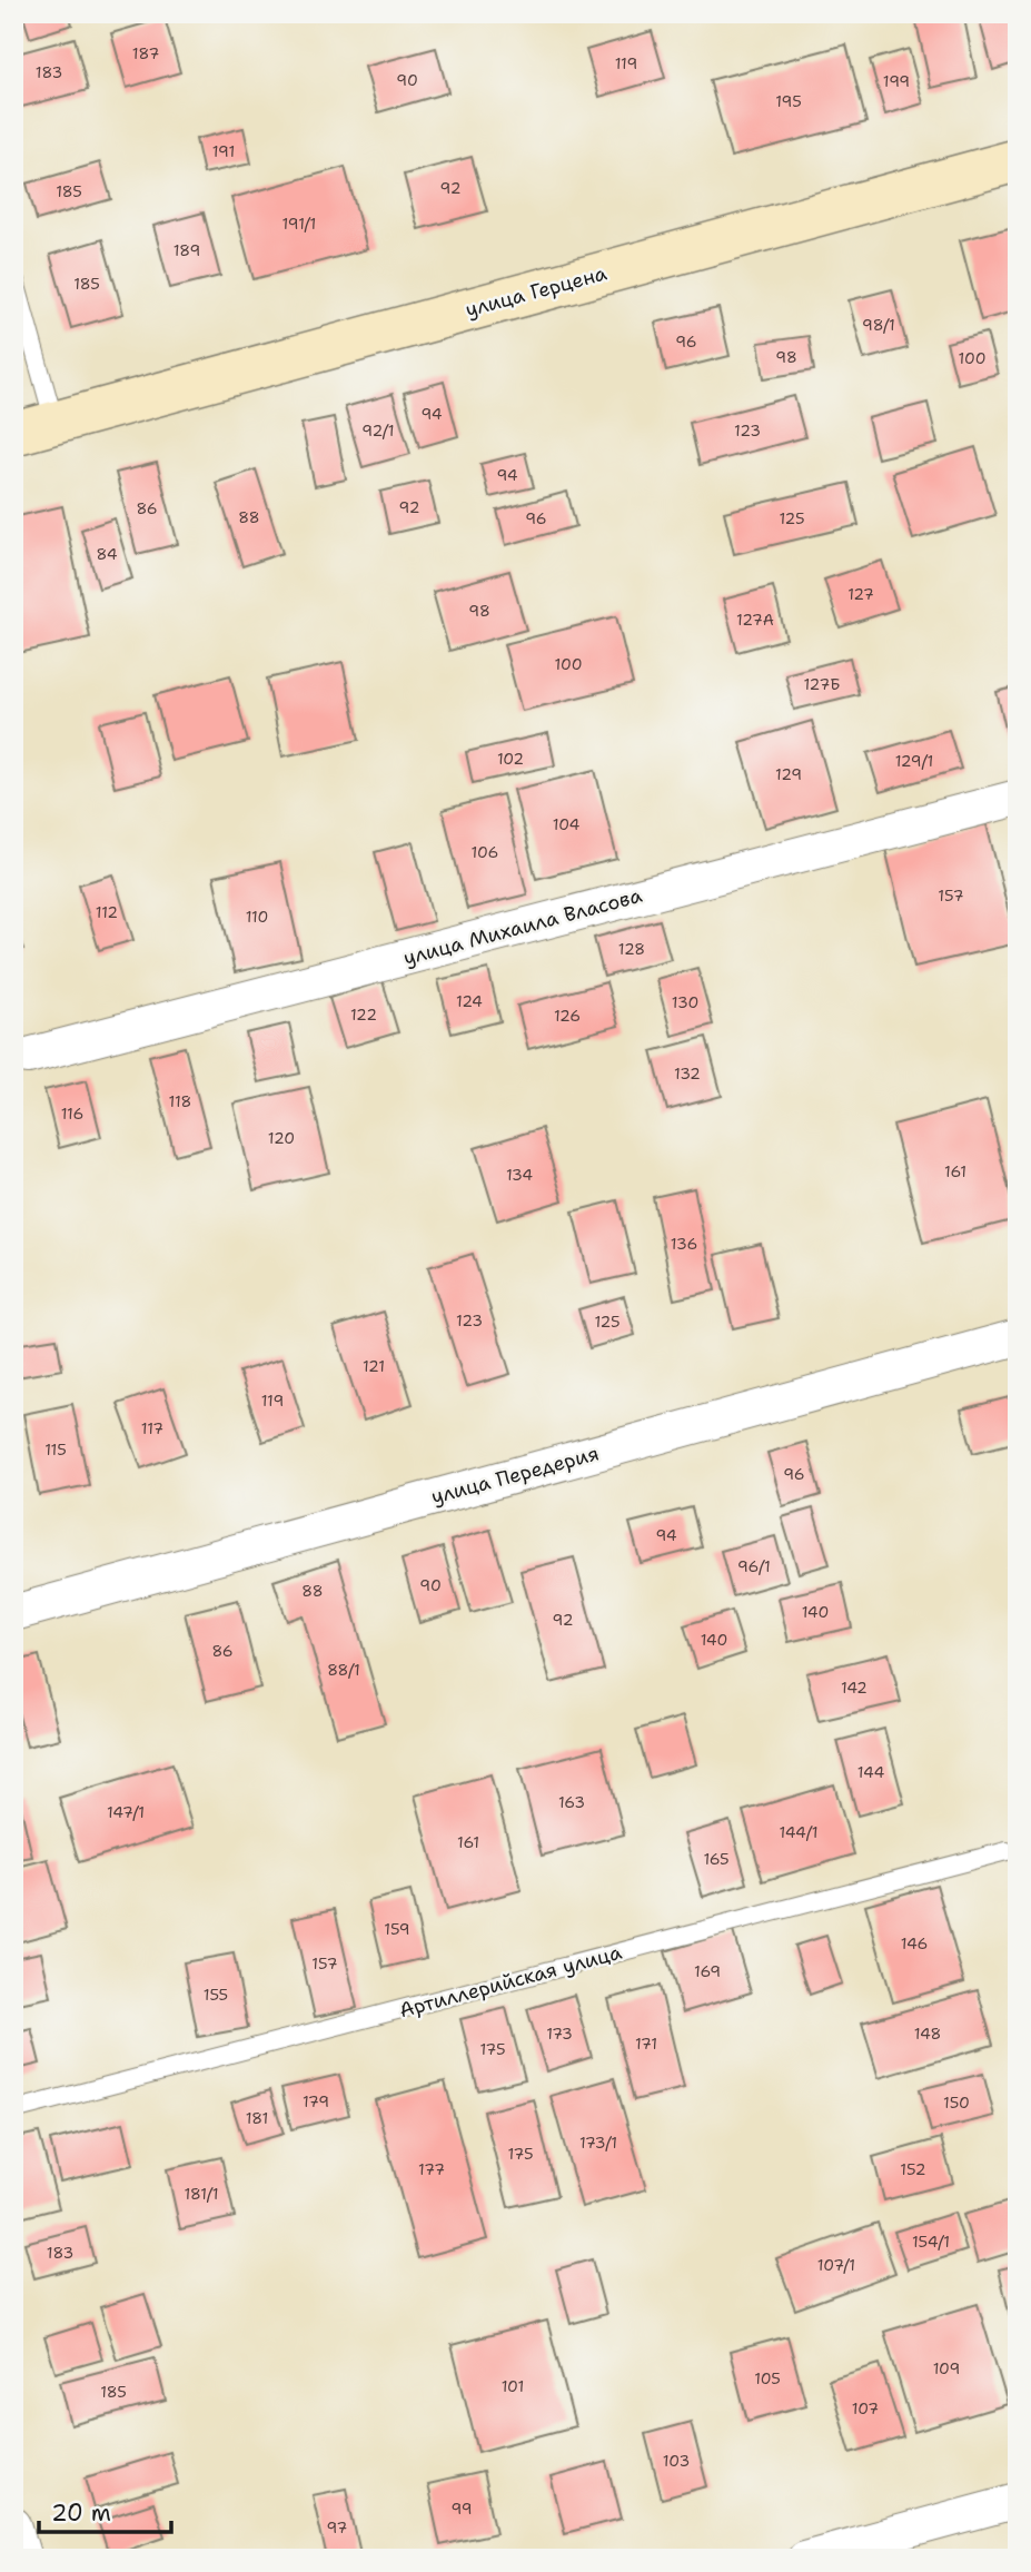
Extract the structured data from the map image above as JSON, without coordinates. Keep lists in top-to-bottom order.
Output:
{
  "streets": {
    "street": ["улица Герцена", "улица Михаила Власова", "улица Передерия"],
    "lane": ["Артиллерийская улица"]
  },
  "house_numbers": [
    "187",
    "119",
    "183",
    "90",
    "199",
    "195",
    "191",
    "92",
    "185",
    "191/1",
    "189",
    "185",
    "98/1",
    "96",
    "98",
    "100",
    "94",
    "92/1",
    "123",
    "94",
    "92",
    "86",
    "88",
    "96",
    "125",
    "84",
    "127",
    "98",
    "127А",
    "100",
    "127Б",
    "102",
    "129/1",
    "129",
    "104",
    "106",
    "157",
    "112",
    "110",
    "128",
    "124",
    "130",
    "122",
    "126",
    "132",
    "118",
    "116",
    "120",
    "161",
    "134",
    "136",
    "123",
    "125",
    "121",
    "119",
    "117",
    "115",
    "96",
    "94",
    "96/1",
    "90",
    "88",
    "140",
    "92",
    "140",
    "86",
    "88/1",
    "142",
    "144",
    "163",
    "147/1",
    "144/1",
    "161",
    "165",
    "159",
    "146",
    "157",
    "169",
    "155",
    "173",
    "148",
    "171",
    "175",
    "179",
    "150",
    "181",
    "173/1",
    "175",
    "177",
    "152",
    "181/1",
    "154/1",
    "183",
    "107/1",
    "109",
    "105",
    "101",
    "185",
    "107",
    "103",
    "99",
    "97"
  ],
  "scale_bar": "20 m"
}
